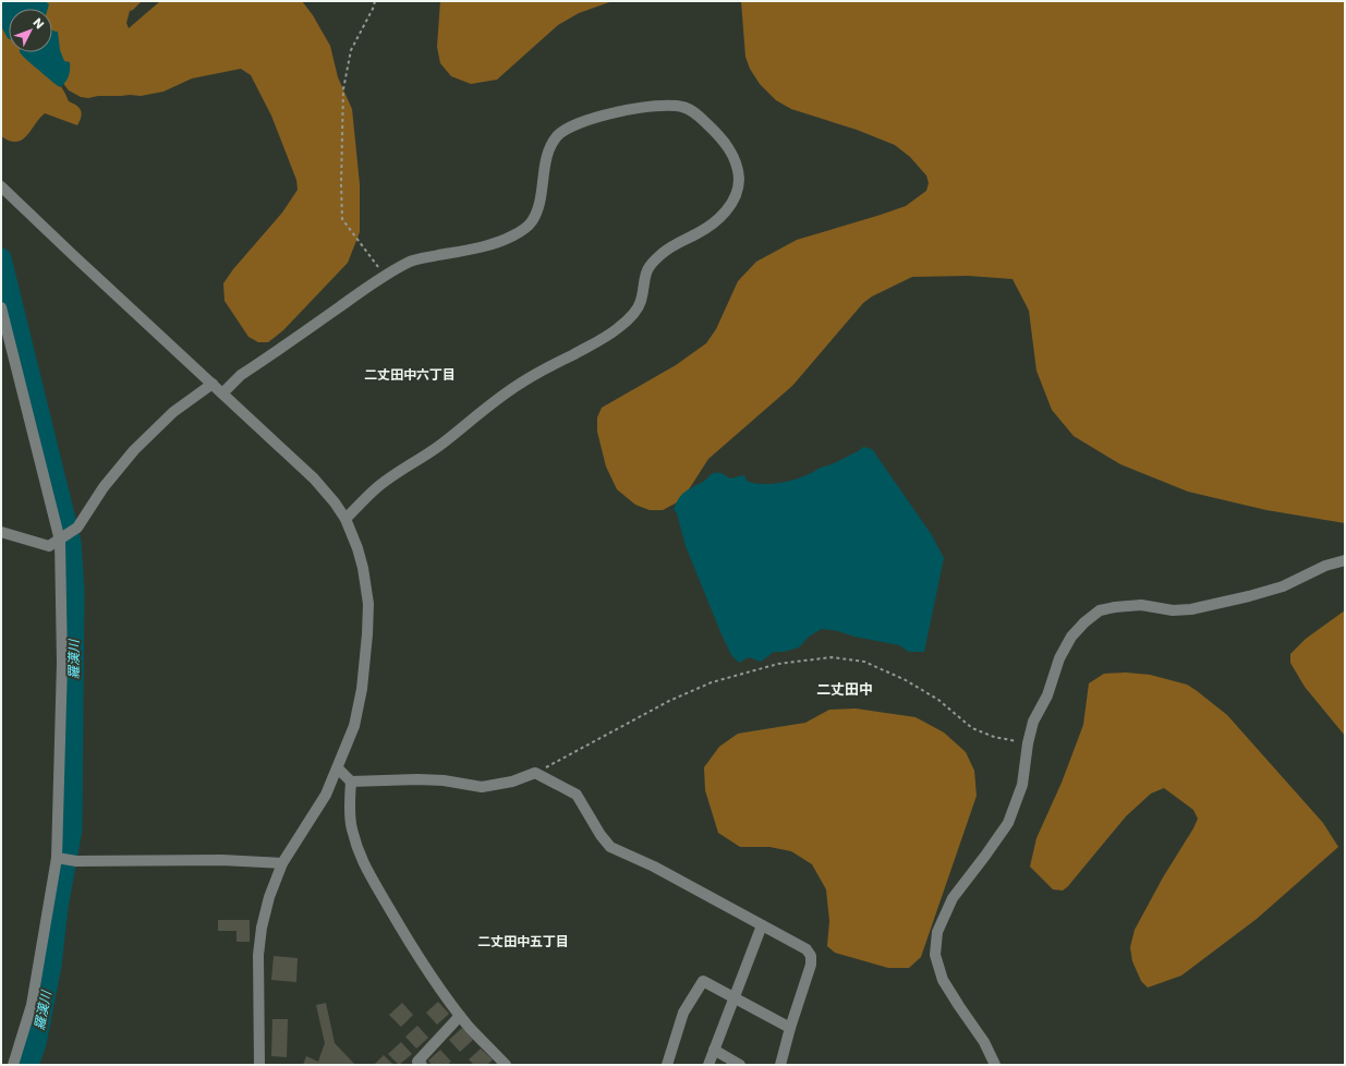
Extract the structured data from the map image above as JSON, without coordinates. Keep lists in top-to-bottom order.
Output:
{
  "districts": ["二丈田中六丁目", "二丈田中", "二丈田中五丁目"],
  "water": ["羅漢川"],
  "north": "top right"
}
